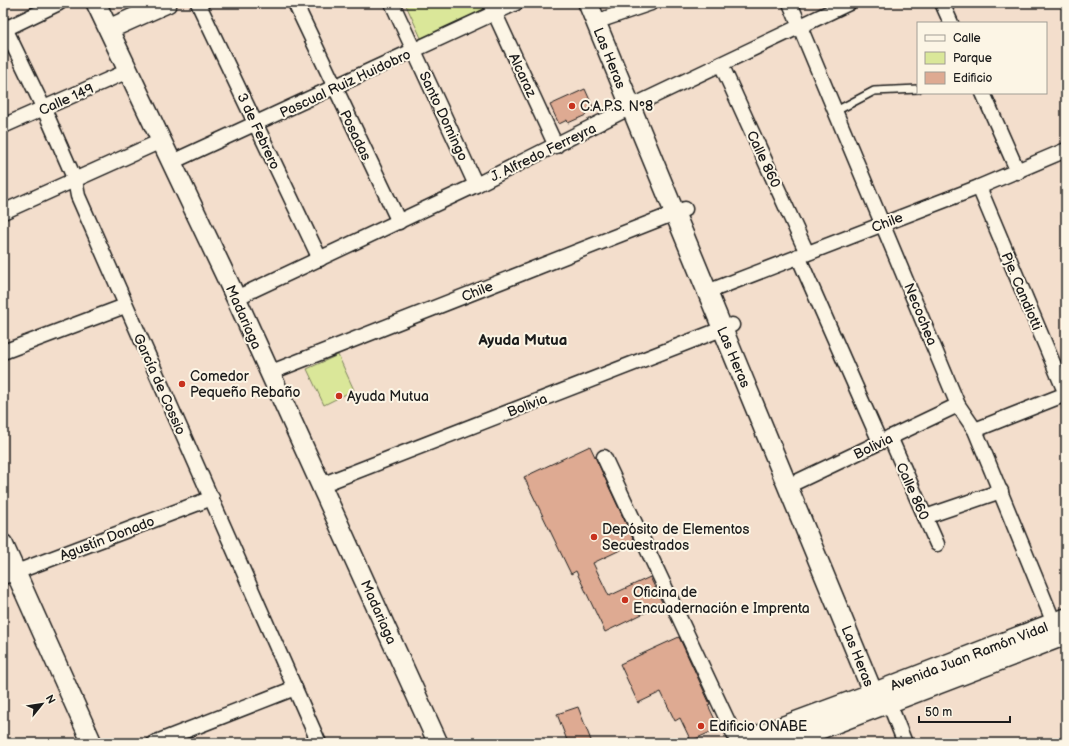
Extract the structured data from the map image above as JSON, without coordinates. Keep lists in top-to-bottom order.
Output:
{
  "streets": {
    "main road": ["Las Heras", "Madariaga", "Avenida Juan Ramón Vidal"],
    "street": [
      "Alcaraz",
      "Pascual Ruiz Huidobro",
      "Calle 149",
      "Santo Domingo",
      "3 de Febrero",
      "Posadas",
      "J. Alfredo Ferreyra",
      "Calle 860",
      "Chile",
      "Pje. Candiotti",
      "Necochea",
      "García de Cossio",
      "Bolivia",
      "Agustín Donado"
    ]
  },
  "crossings": [
    ["Las Heras", "J. Alfredo Ferreyra"],
    ["Las Heras", "Chile"],
    ["Las Heras", "Bolivia"],
    ["Las Heras", "Avenida Juan Ramón Vidal"],
    ["Alcaraz", "Pascual Ruiz Huidobro"],
    ["Alcaraz", "J. Alfredo Ferreyra"],
    ["Pascual Ruiz Huidobro", "Santo Domingo"],
    ["Pascual Ruiz Huidobro", "3 de Febrero"],
    ["Pascual Ruiz Huidobro", "Posadas"],
    ["Pascual Ruiz Huidobro", "Madariaga"],
    ["Calle 149", "Madariaga"],
    ["Calle 149", "García de Cossio"],
    ["Santo Domingo", "J. Alfredo Ferreyra"],
    ["3 de Febrero", "J. Alfredo Ferreyra"],
    ["Posadas", "J. Alfredo Ferreyra"],
    ["J. Alfredo Ferreyra", "Calle 860"],
    ["J. Alfredo Ferreyra", "Necochea"],
    ["J. Alfredo Ferreyra", "Madariaga"],
    ["Calle 860", "Chile"],
    ["Calle 860", "Bolivia"],
    ["Chile", "Pje. Candiotti"],
    ["Chile", "Necochea"],
    ["Chile", "Madariaga"],
    ["Necochea", "Bolivia"],
    ["Necochea", "Avenida Juan Ramón Vidal"],
    ["Madariaga", "Bolivia"],
    ["García de Cossio", "Agustín Donado"]
  ],
  "districts": ["Ayuda Mutua"],
  "places": [
    "C.A.P.S. Nº8",
    "Comedor Pequeño Rebaño",
    "Ayuda Mutua",
    "Depósito de Elementos Secuestrados",
    "Oficina de Encuadernación e Imprenta",
    "Edificio ONABE"
  ],
  "legend": ["Calle", "Parque", "Edificio"],
  "scale_bar": "50 m",
  "north": "top right"
}
